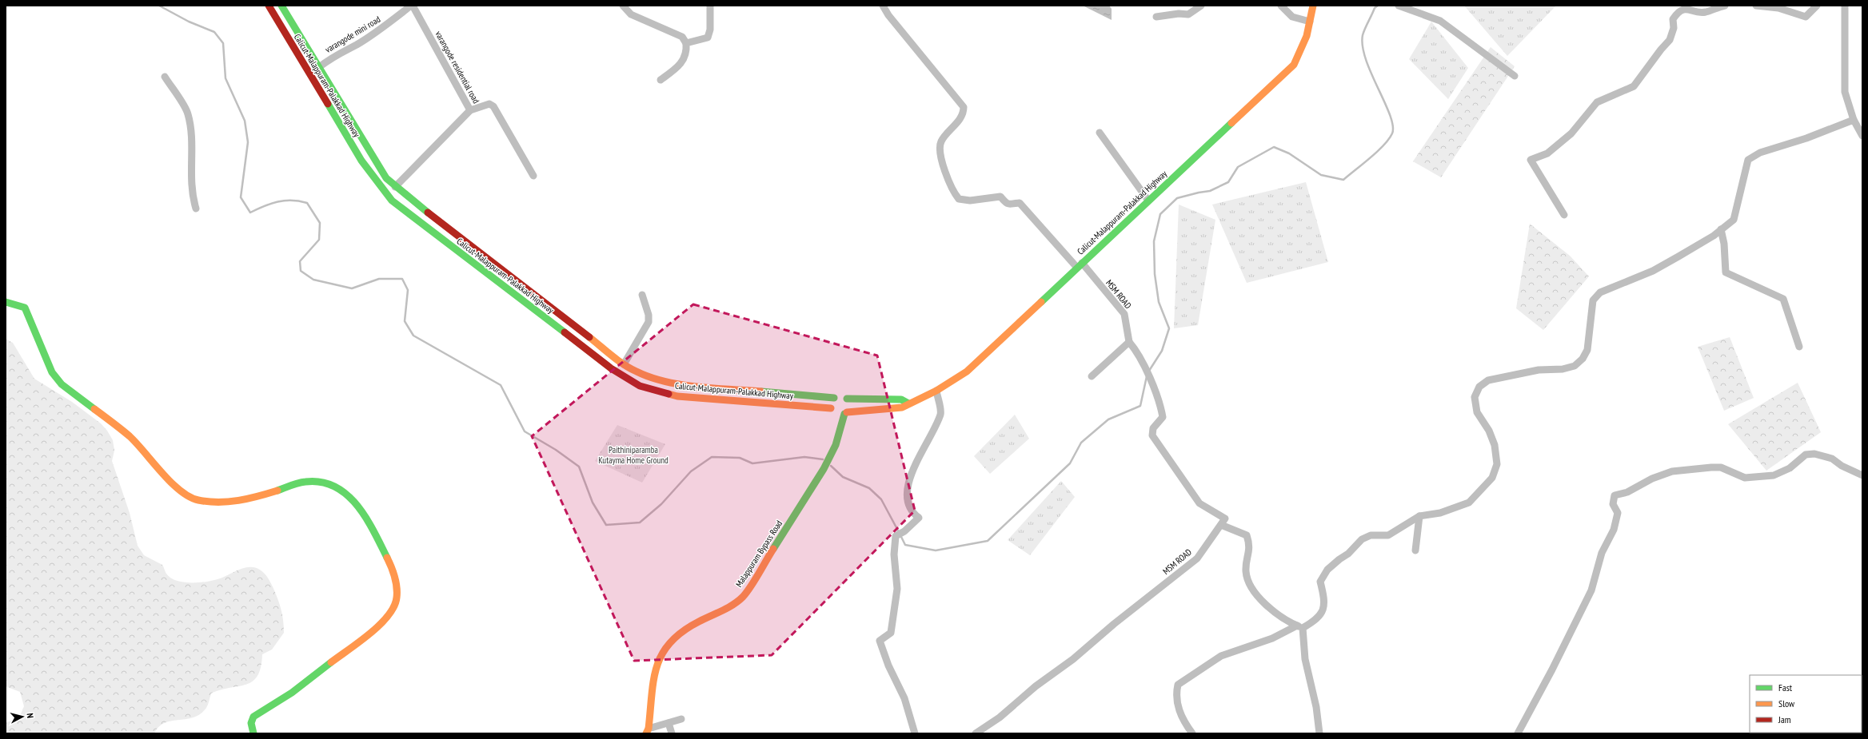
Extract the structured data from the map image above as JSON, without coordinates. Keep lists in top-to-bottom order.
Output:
{
  "streets": {
    "main road": ["Calicut-Malappuram-Palakkad Highway", "Malappuram Bypass Road"],
    "street": ["varangode mini road", "varangode residential road", "MSM ROAD"]
  },
  "crossings": [
    ["varangode mini road", "varangode residential road"],
    ["varangode mini road", "Calicut-Malappuram-Palakkad Highway"],
    ["varangode residential road", "Calicut-Malappuram-Palakkad Highway"],
    ["Calicut-Malappuram-Palakkad Highway", "MSM ROAD"],
    ["Calicut-Malappuram-Palakkad Highway", "Malappuram Bypass Road"]
  ],
  "parks": ["Paithiniparamba Kutayma Home Ground"],
  "legend": ["Fast", "Slow", "Jam"],
  "north": "right"
}
